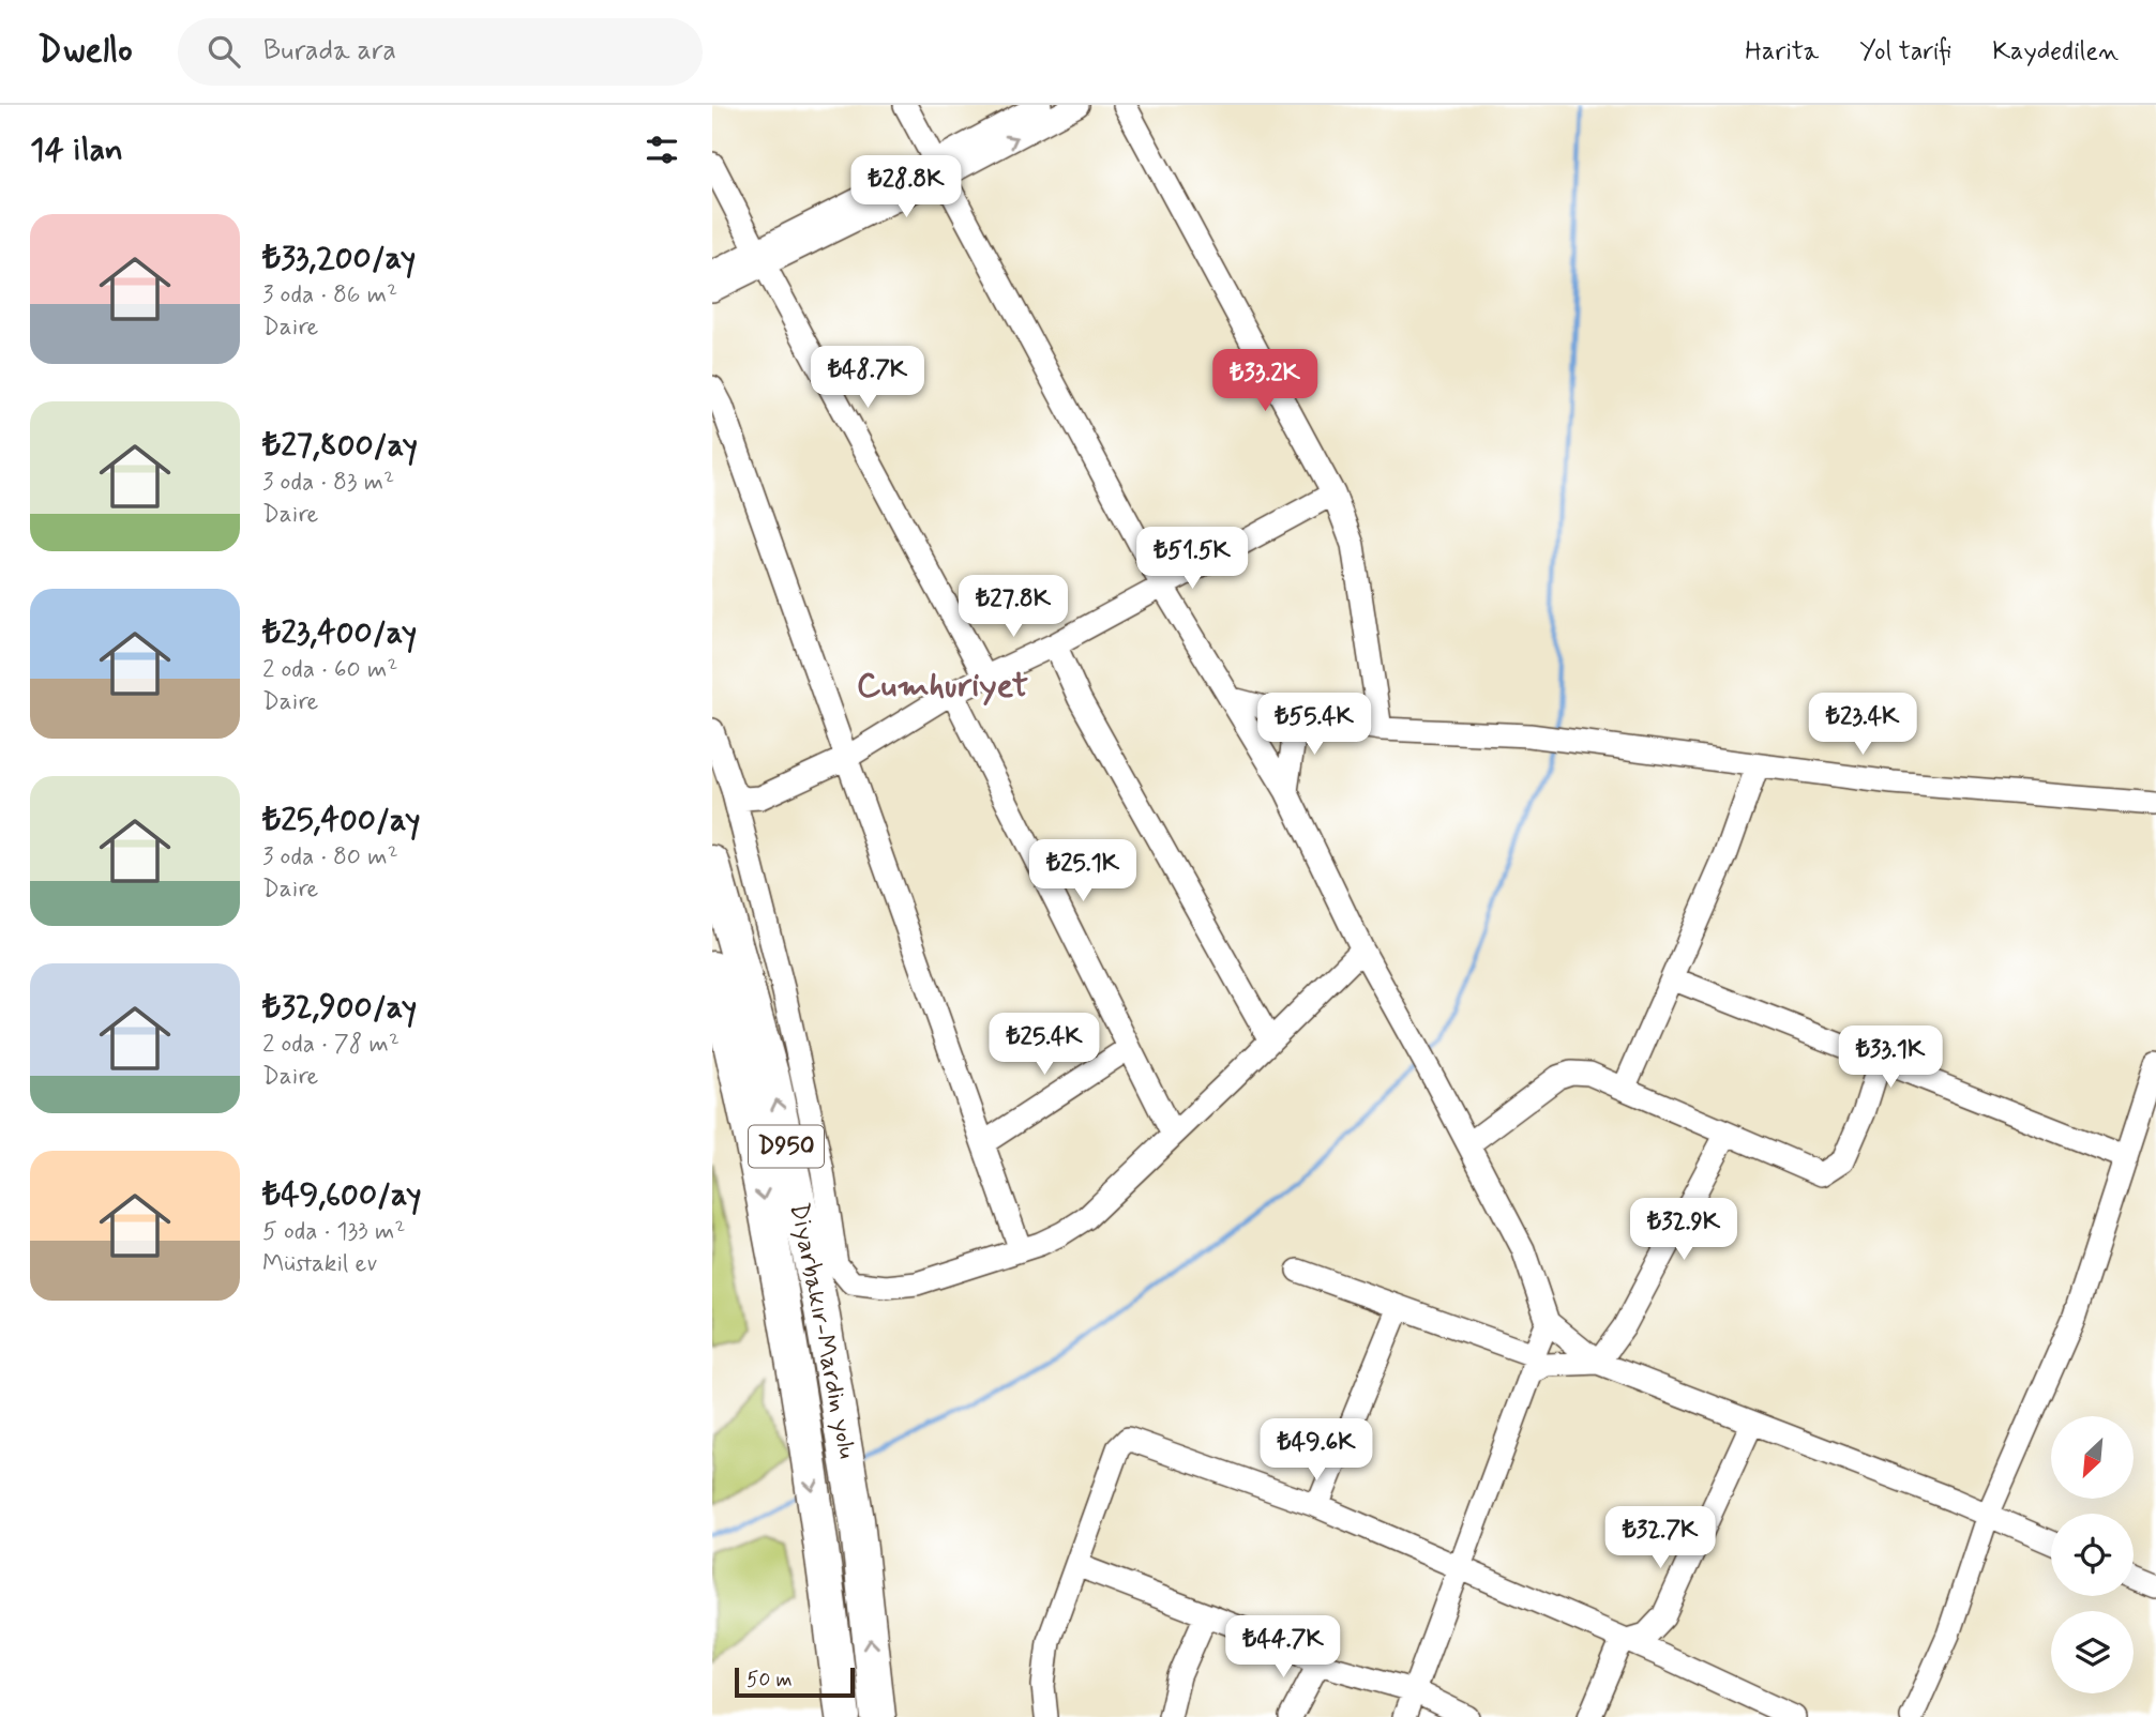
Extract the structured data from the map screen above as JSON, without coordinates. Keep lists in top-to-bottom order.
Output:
{
  "streets": {
    "highway": ["D950", "Diyarbakır-Mardin yolu"]
  },
  "districts": ["Cumhuriyet"],
  "scale_bar": "50 m",
  "north": "bottom left",
  "page": {
    "header": "Dwello",
    "search": "Burada ara",
    "nav": ["Harita", "Yol tarifi", "Kaydedilen"],
    "heading": "14 ilan",
    "price": [
      "₺28.8K",
      "₺48.7K",
      "₺33.2K",
      "₺51.5K",
      "₺27.8K",
      "₺55.4K",
      "₺23.4K",
      "₺25.1K",
      "₺25.4K",
      "₺33.1K",
      "₺32.9K",
      "₺49.6K",
      "₺32.7K",
      "₺44.7K"
    ],
    "list": [
      {
        "name": "₺33,200/ay",
        "note": "3 oda · 86 m² · Daire"
      },
      {
        "name": "₺27,800/ay",
        "note": "3 oda · 83 m² · Daire"
      },
      {
        "name": "₺23,400/ay",
        "note": "2 oda · 60 m² · Daire"
      },
      {
        "name": "₺25,400/ay",
        "note": "3 oda · 80 m² · Daire"
      },
      {
        "name": "₺32,900/ay",
        "note": "2 oda · 78 m² · Daire"
      },
      {
        "name": "₺49,600/ay",
        "note": "5 oda · 133 m² · Müstakil ev"
      }
    ],
    "scale": "50 m"
  }
}
